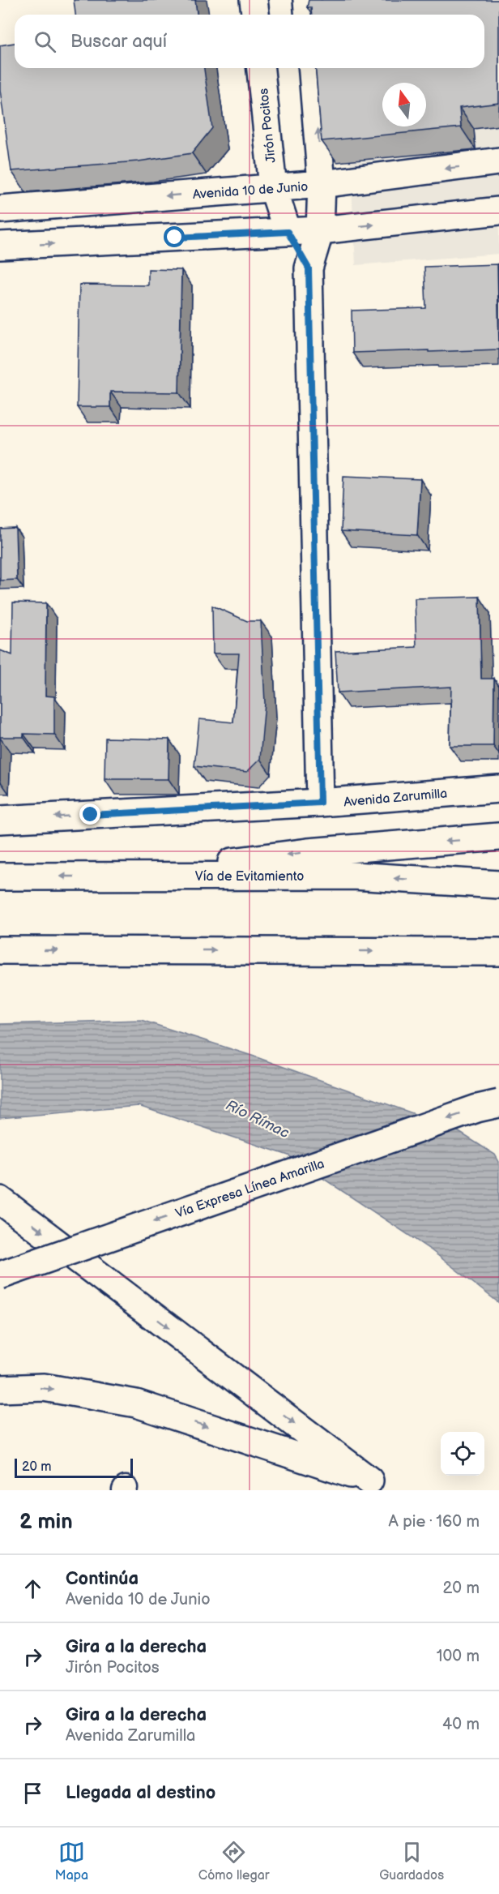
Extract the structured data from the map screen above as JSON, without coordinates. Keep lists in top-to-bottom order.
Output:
{
  "streets": {
    "main road": [
      "Jirón Pocitos",
      "Avenida 10 de Junio",
      "Avenida Zarumilla",
      "Vía de Evitamiento",
      "Vía Expresa Línea Amarilla"
    ]
  },
  "crossings": [
    ["Jirón Pocitos", "Avenida 10 de Junio"],
    ["Jirón Pocitos", "Avenida Zarumilla"]
  ],
  "water": ["Río Rímac"],
  "scale_bar": "20 m",
  "north": "top",
  "page": {
    "search": "Buscar aquí",
    "scale": "20 m",
    "heading": ["2 min", "A pie · 160 m"],
    "list": [
      ["Continúa", "Avenida 10 de Junio", "20 m"],
      ["Gira a la derecha", "Jirón Pocitos", "100 m"],
      ["Gira a la derecha", "Avenida Zarumilla", "40 m"],
      "Llegada al destino"
    ],
    "nav": ["Mapa", "Cómo llegar", "Guardados"]
  }
}
